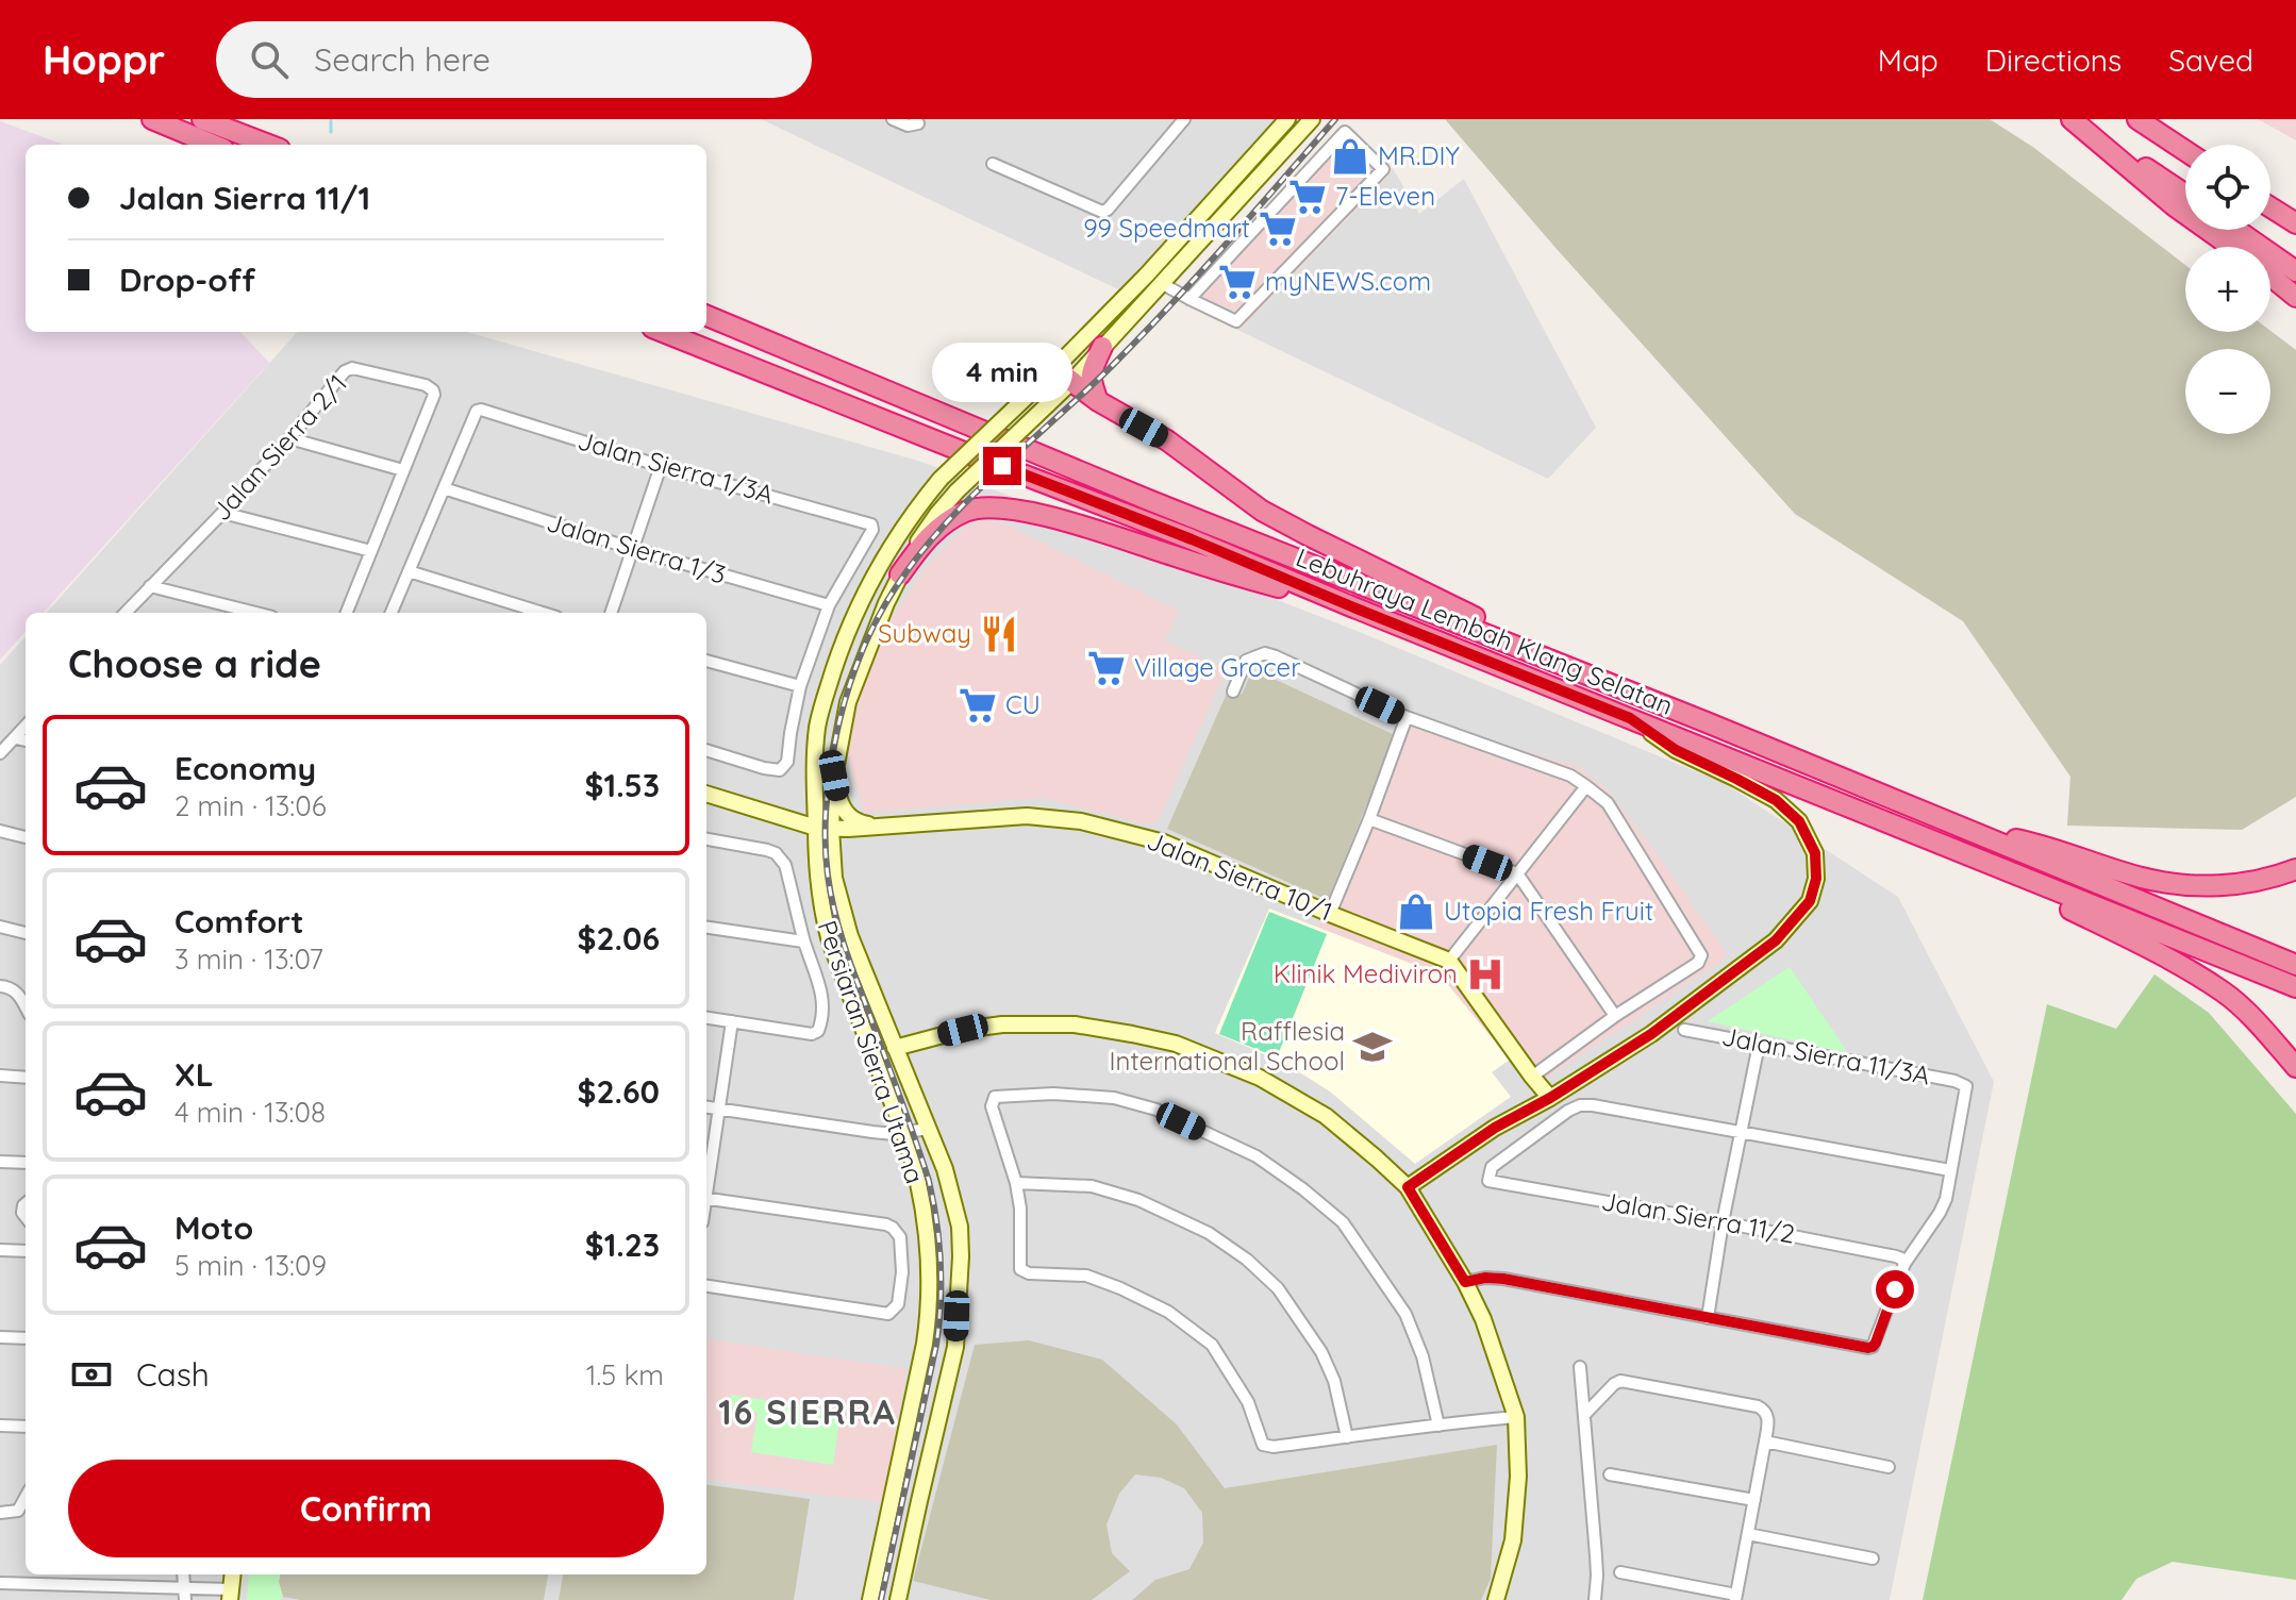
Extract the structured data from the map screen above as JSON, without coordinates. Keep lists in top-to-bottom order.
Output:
{
  "streets": {
    "highway": ["Lebuhraya Lembah Klang Selatan"],
    "main road": ["Jalan Sierra 10/1", "Persiaran Sierra Utama"],
    "street": [
      "Jalan Sierra 2/1",
      "Jalan Sierra 1/3A",
      "Jalan Sierra 1/3",
      "Jalan Sierra 11/3A",
      "Jalan Sierra 11/2"
    ]
  },
  "crossings": [
    ["Jalan Sierra 1/3A", "Jalan Sierra 1/3"],
    ["Jalan Sierra 10/1", "Persiaran Sierra Utama"]
  ],
  "districts": ["16 SIERRA"],
  "places": {
    "shop": ["MR.DIY", "Utopia Fresh Fruit"],
    "supermarket": [
      "7-Eleven",
      "99 Speedmart",
      "myNEWS.com",
      "Village Grocer",
      "CU"
    ],
    "restaurant": ["Subway"],
    "hospital": ["Klinik Mediviron"],
    "school or university": ["Rafflesia International School"]
  },
  "page": {
    "header": "Hoppr",
    "search": "Search here",
    "nav": ["Map", "Directions", "Saved"],
    "map_buttons": ["+", "−"],
    "banner": ["Jalan Sierra 11/1", "Drop-off"],
    "bubble": "4 min",
    "heading": "Choose a ride",
    "list": [
      {
        "name": "Economy",
        "note": "2 min · 13:06",
        "value": "$1.53"
      },
      {
        "name": "Comfort",
        "note": "3 min · 13:07",
        "value": "$2.06"
      },
      {
        "name": "XL",
        "note": "4 min · 13:08",
        "value": "$2.60"
      },
      {
        "name": "Moto",
        "note": "5 min · 13:09",
        "value": "$1.23"
      }
    ],
    "pay": ["Cash", "1.5 km"],
    "buttons": "Confirm"
  }
}
